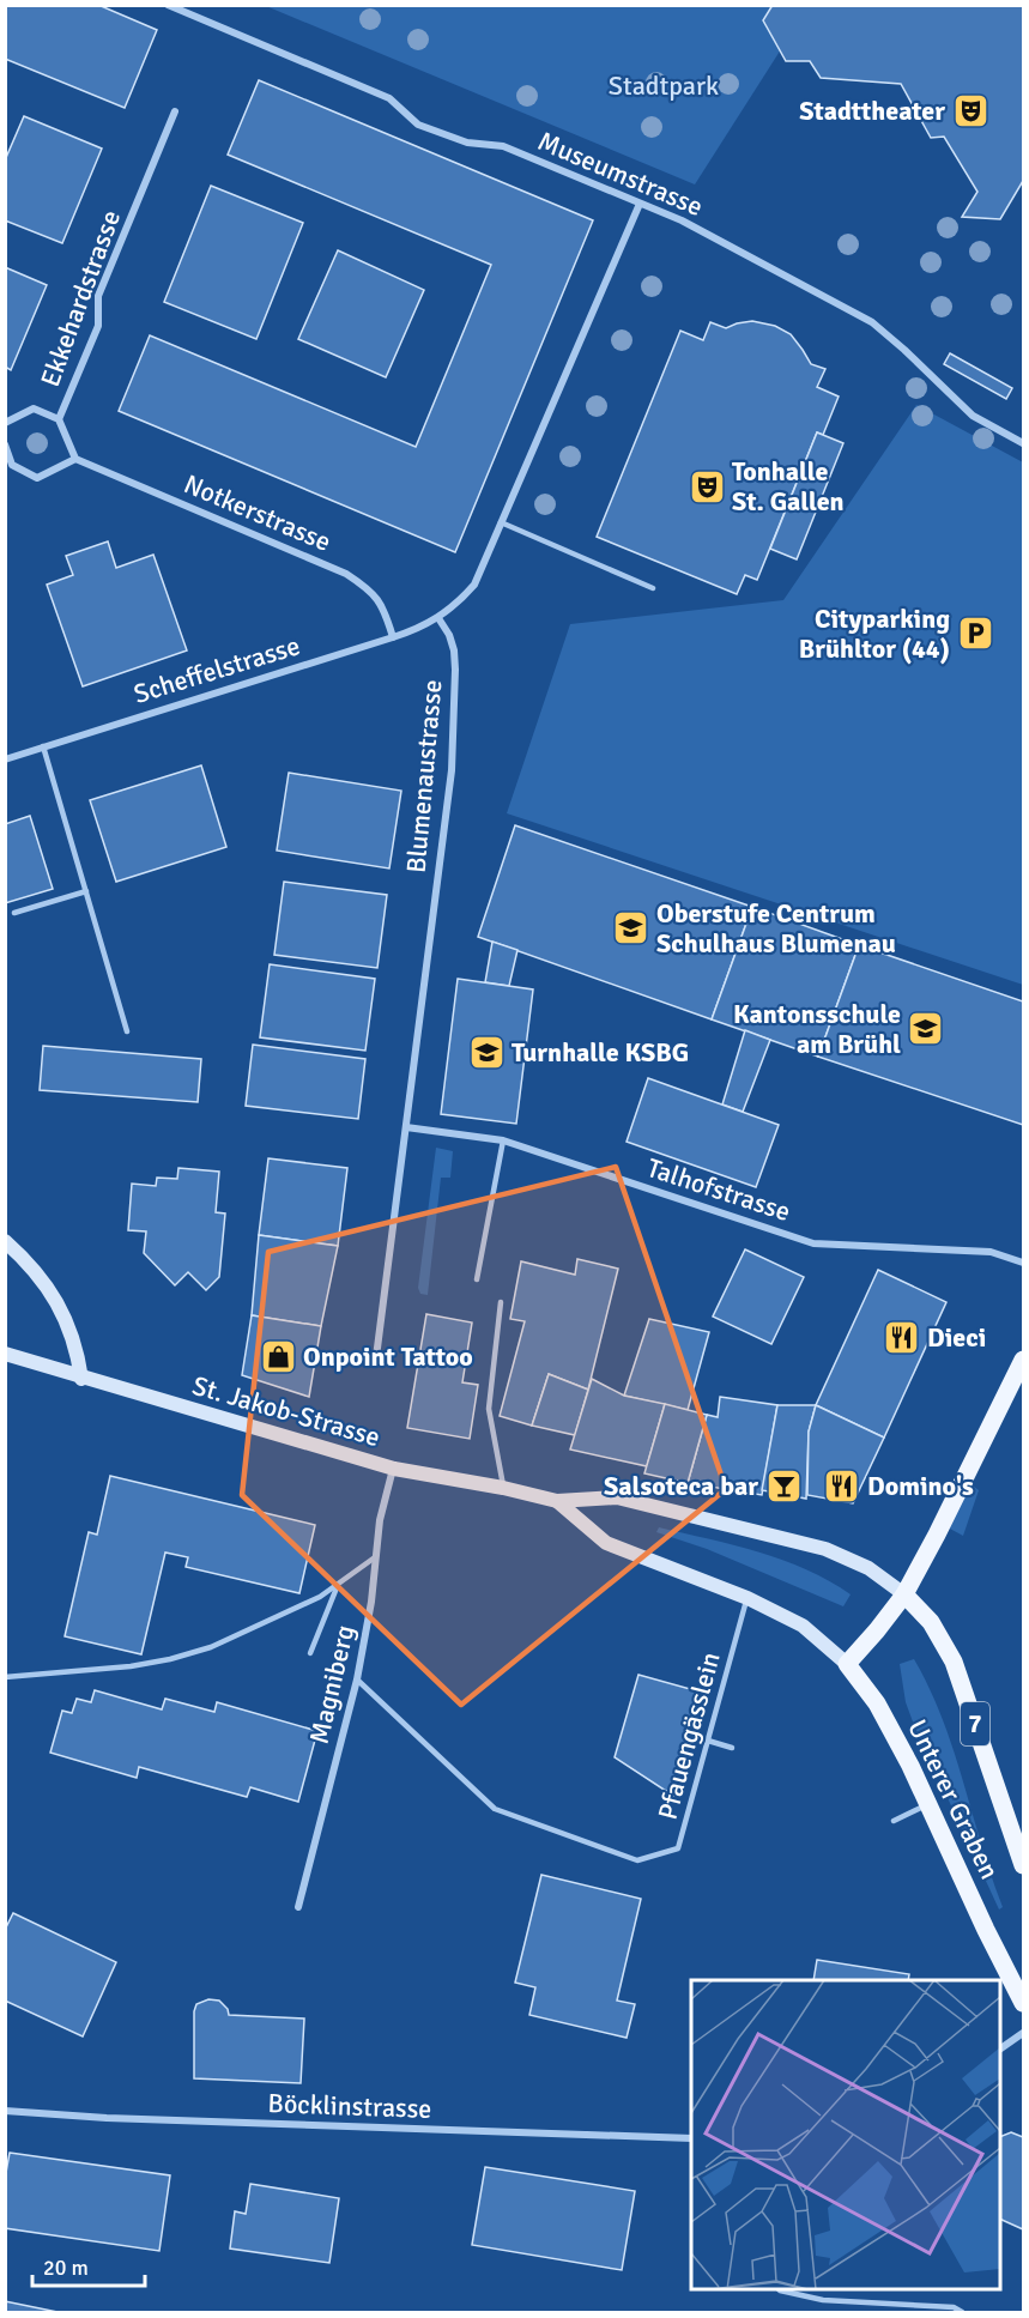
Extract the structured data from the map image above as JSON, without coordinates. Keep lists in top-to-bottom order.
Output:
{
  "streets": {
    "main road": ["St. Jakob-Strasse", "7", "Unterer Graben"],
    "street": [
      "Museumstrasse",
      "Ekkehardstrasse",
      "Notkerstrasse",
      "Scheffelstrasse",
      "Blumenaustrasse",
      "Talhofstrasse",
      "Magniberg",
      "Böcklinstrasse"
    ],
    "lane": ["Pfauengässlein"]
  },
  "crossings": [
    ["Notkerstrasse", "Scheffelstrasse"],
    ["Scheffelstrasse", "Blumenaustrasse"],
    ["Blumenaustrasse", "Talhofstrasse"],
    ["St. Jakob-Strasse", "Magniberg"],
    ["St. Jakob-Strasse", "Pfauengässlein"],
    ["St. Jakob-Strasse", "Unterer Graben"],
    ["Magniberg", "Pfauengässlein"]
  ],
  "parks": ["Stadtpark"],
  "places": {
    "theatre": ["Stadttheater", "Tonhalle St. Gallen"],
    "parking": ["Cityparking Brühltor (44)"],
    "school or university": ["Oberstufe Centrum Schulhaus Blumenau", "Kantonsschule am Brühl", "Turnhalle KSBG"],
    "restaurant": ["Dieci", "Domino's"],
    "shop": ["Onpoint Tattoo"],
    "bar": ["Salsoteca bar"]
  },
  "scale_bar": "20 m"
}
